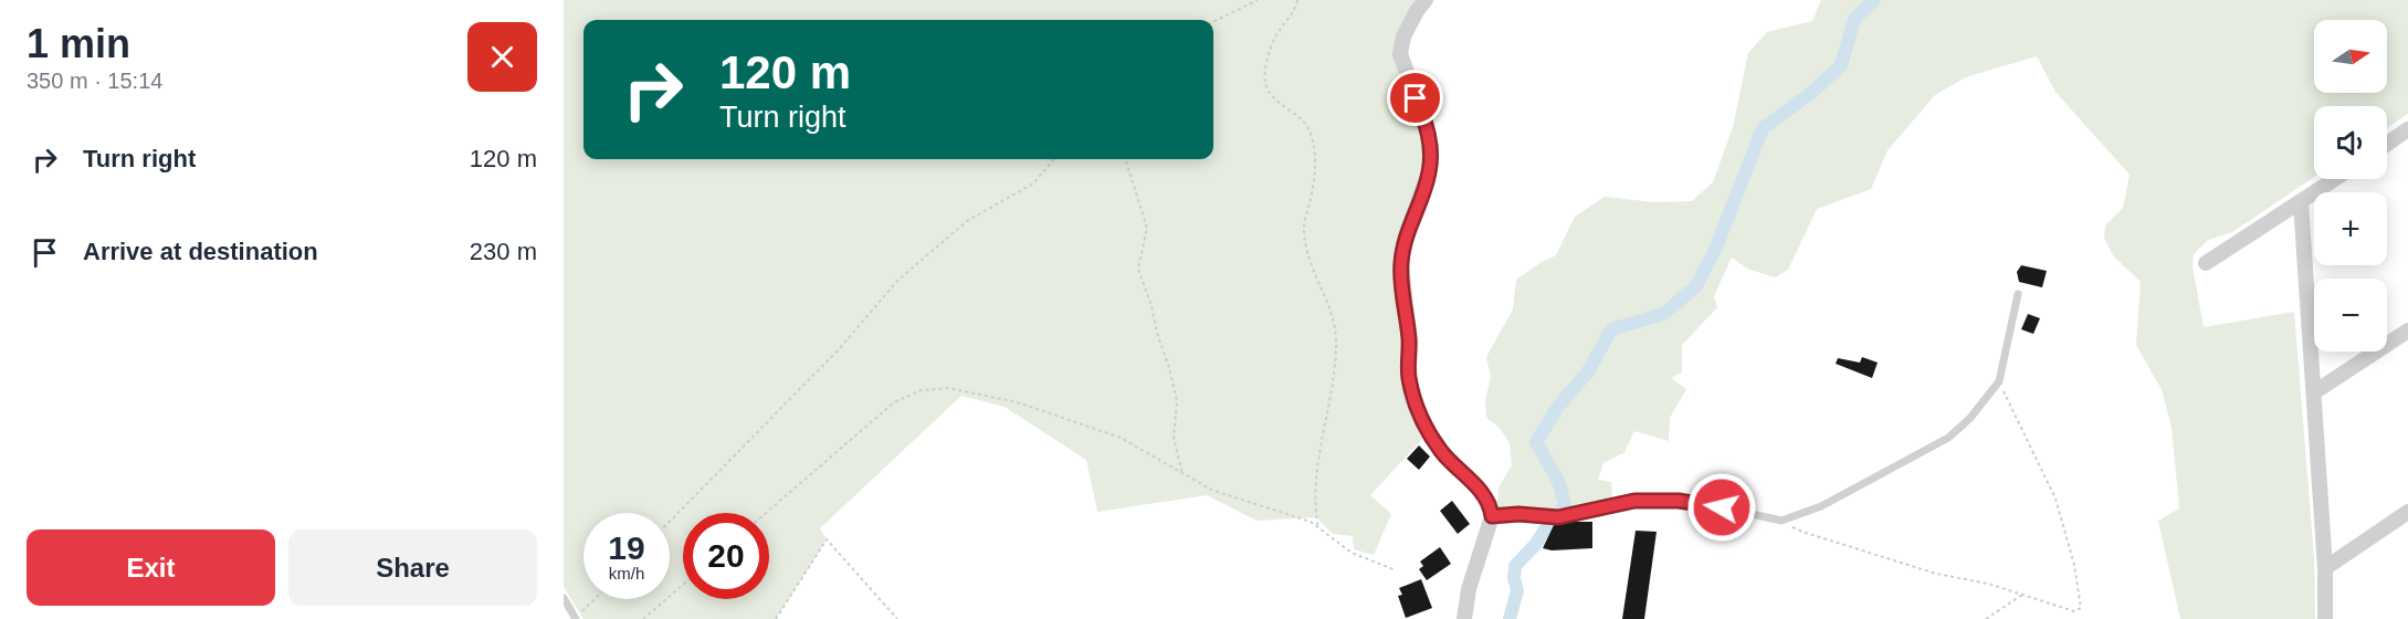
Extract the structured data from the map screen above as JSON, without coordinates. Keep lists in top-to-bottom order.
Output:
{
  "north": "right",
  "page": {
    "heading": ["1 min", "350 m · 15:14"],
    "map_buttons": ["+", "−"],
    "turn": ["120 m", "Turn right"],
    "list": [
      {
        "name": "Turn right",
        "value": "120 m"
      },
      {
        "name": "Arrive at destination",
        "value": "230 m"
      }
    ],
    "speed": "19 km/h",
    "limit": "20",
    "buttons": ["Exit", "Share"]
  }
}
